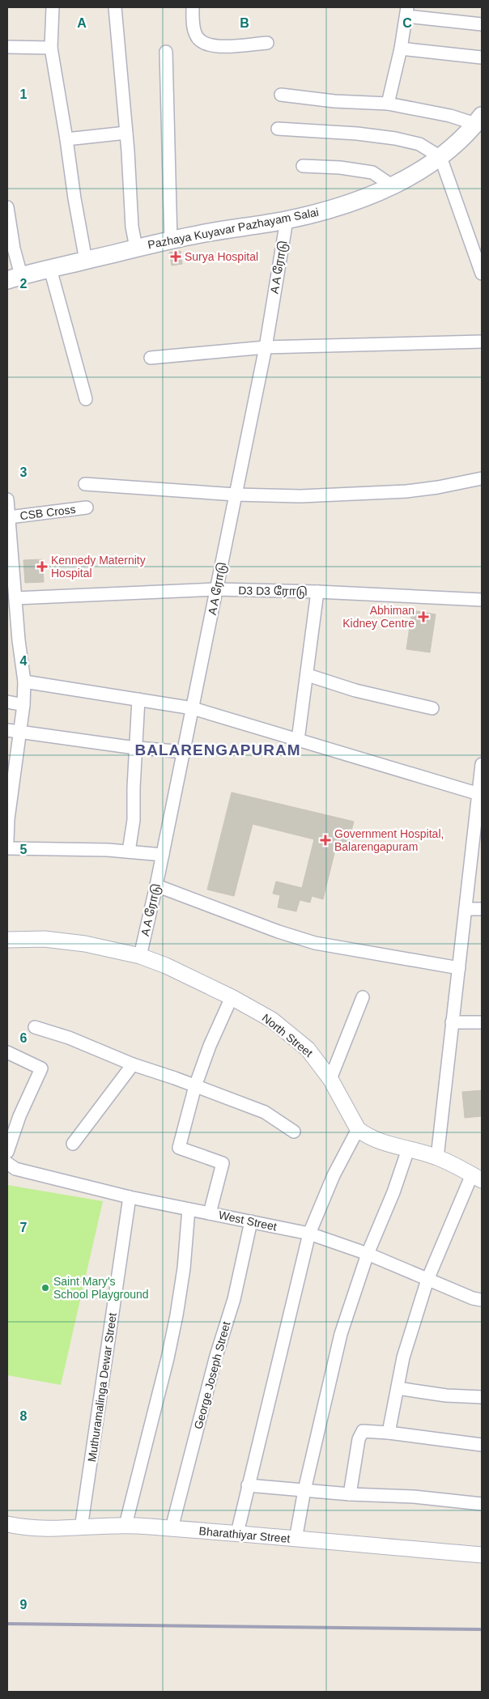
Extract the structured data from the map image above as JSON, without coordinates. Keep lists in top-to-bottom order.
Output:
{
  "streets": {
    "main road": ["Pazhaya Kuyavar Pazhayam Salai"],
    "street": [
      "A A ரோடு",
      "CSB Cross",
      "D3 D3 ரோடு",
      "North Street",
      "West Street",
      "George Joseph Street",
      "Muthuramalinga Dewar Street",
      "Bharathiyar Street"
    ]
  },
  "crossings": [
    ["Pazhaya Kuyavar Pazhayam Salai", "A A ரோடு"],
    ["A A ரோடு", "D3 D3 ரோடு"],
    ["A A ரோடு", "North Street"],
    ["West Street", "George Joseph Street"],
    ["West Street", "Muthuramalinga Dewar Street"],
    ["George Joseph Street", "Bharathiyar Street"],
    ["Muthuramalinga Dewar Street", "Bharathiyar Street"]
  ],
  "districts": ["BALARENGAPURAM"],
  "places": {
    "health": [
      "Surya Hospital",
      "Kennedy Maternity Hospital",
      "Abhiman Kidney Centre",
      "Government Hospital, Balarengapuram"
    ],
    "other": ["Saint Mary's School Playground"]
  },
  "grid": {
    "columns": ["A", "B", "C"],
    "rows": [
      "1",
      "2",
      "3",
      "4",
      "5",
      "6",
      "7",
      "8",
      "9"
    ]
  }
}
